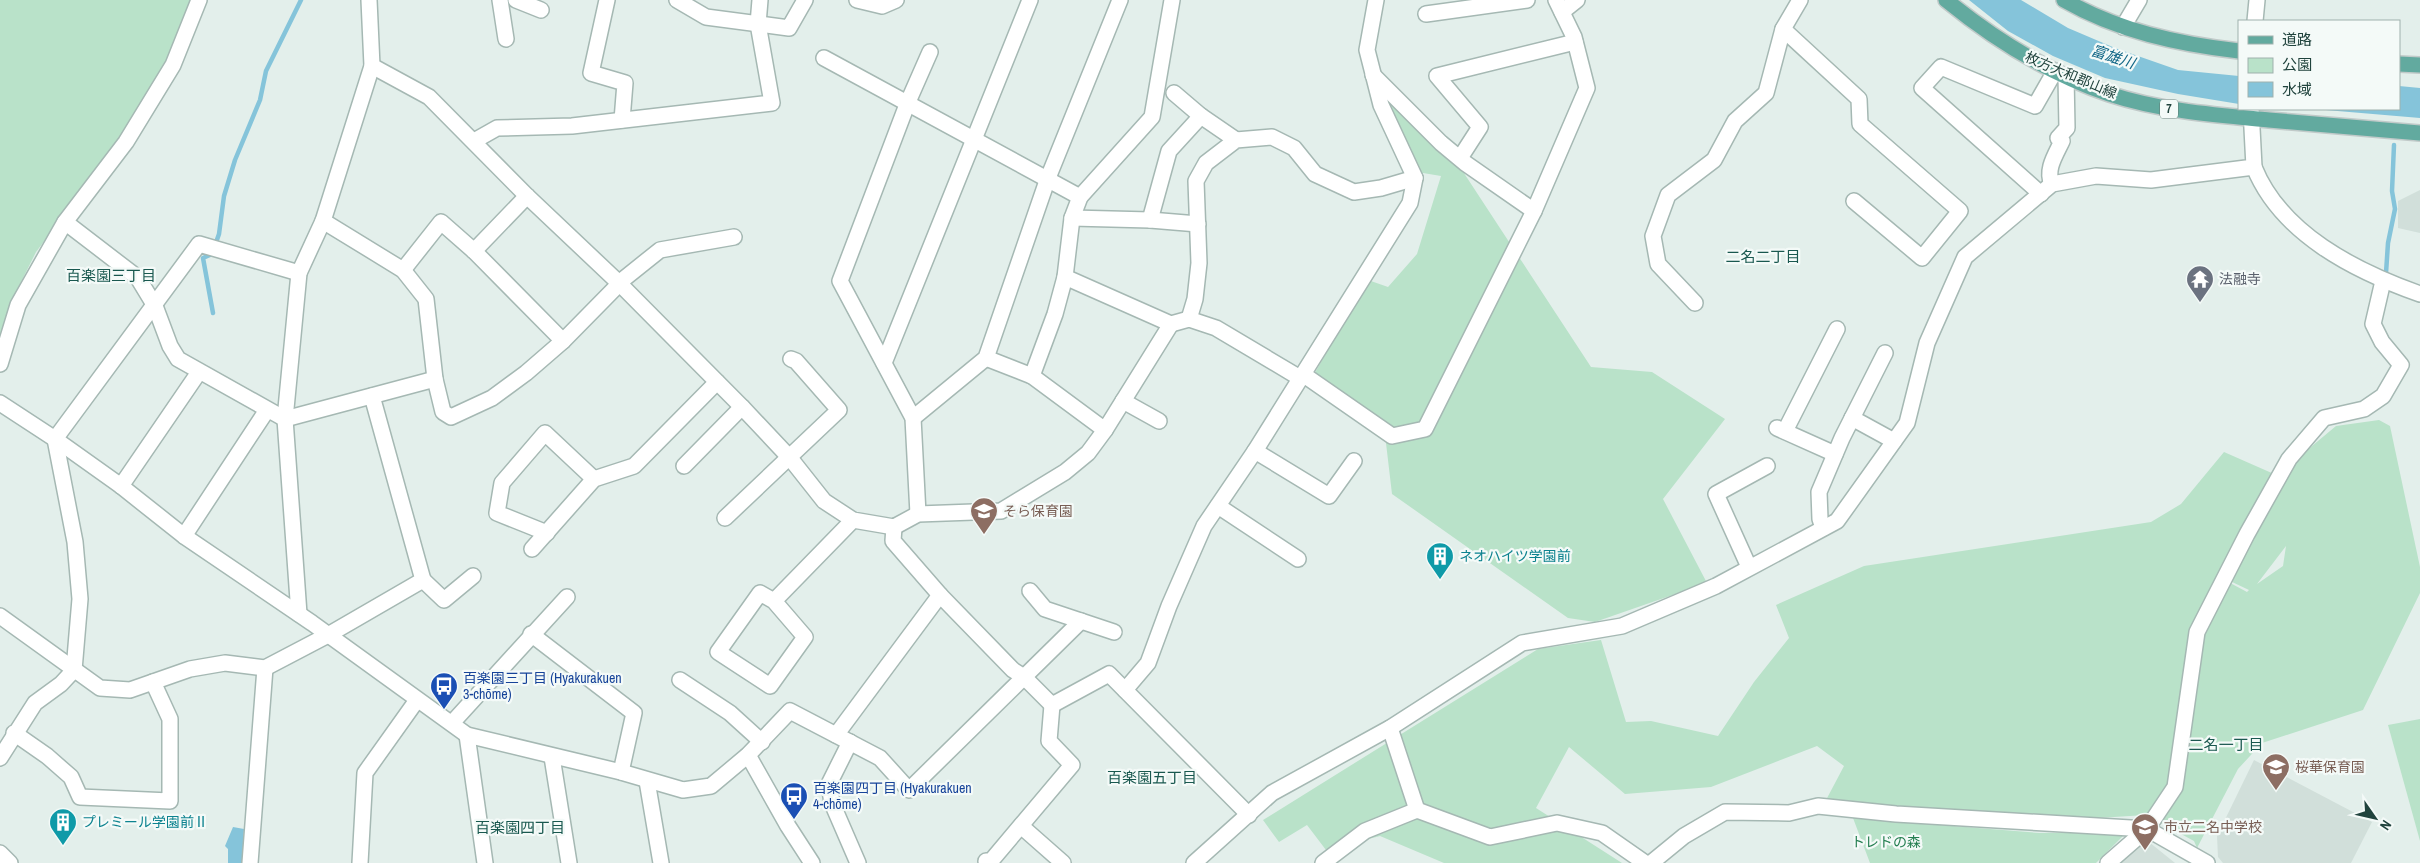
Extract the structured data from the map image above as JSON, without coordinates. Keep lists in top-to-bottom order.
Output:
{
  "streets": {
    "main road": ["枚方大和郡山線", "7"]
  },
  "districts": [
    "二名二丁目",
    "百楽園三丁目",
    "二名一丁目",
    "百楽園五丁目",
    "百楽園四丁目"
  ],
  "water": ["富雄川"],
  "parks": ["トレドの森"],
  "places": {
    "temple": ["法融寺"],
    "school or university": ["そら保育園", "桜華保育園", "市立二名中学校"],
    "building": ["ネオハイツ学園前", "プレミール学園前Ⅱ"],
    "bus stop": ["百楽園三丁目 (Hyakurakuen 3-chōme)", "百楽園四丁目 (Hyakurakuen 4-chōme)"]
  },
  "legend": ["道路", "公園", "水域"],
  "north": "bottom right"
}
